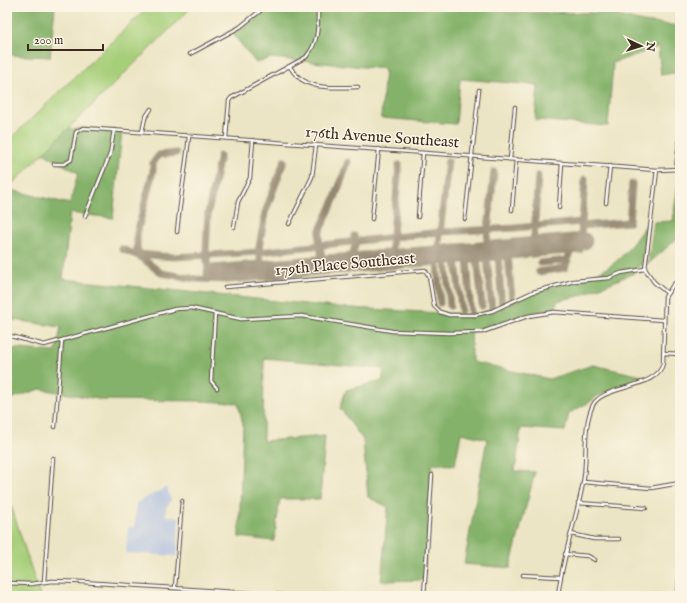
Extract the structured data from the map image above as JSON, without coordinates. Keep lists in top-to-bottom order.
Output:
{
  "streets": {
    "street": ["176th Avenue Southeast", "179th Place Southeast"]
  },
  "scale_bar": "200 m",
  "north": "right"
}
